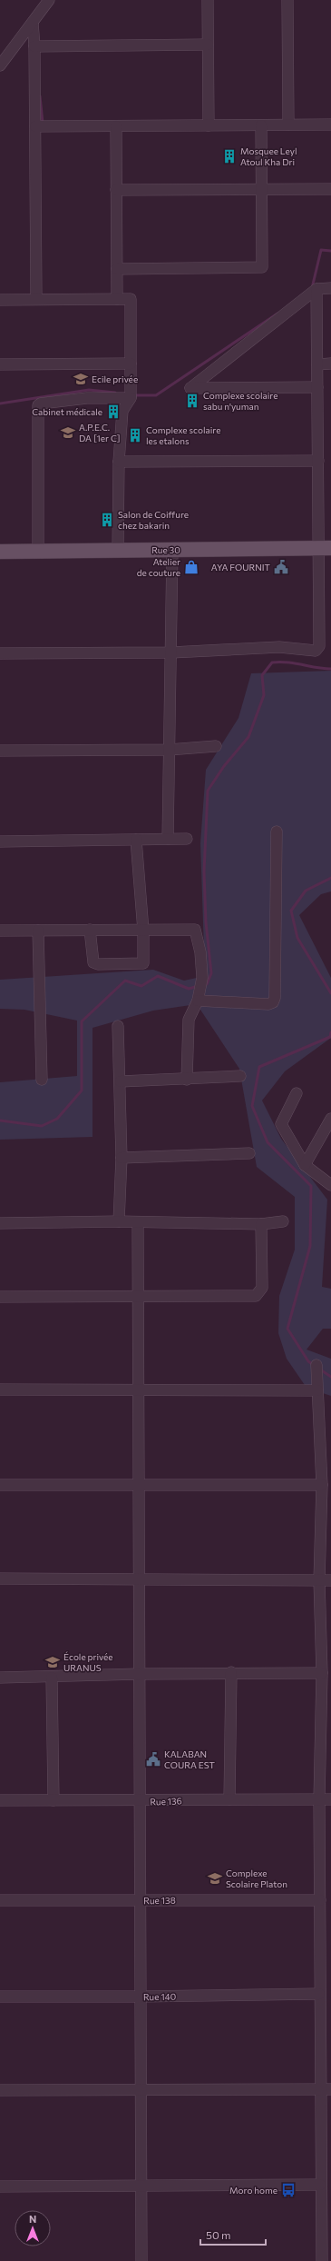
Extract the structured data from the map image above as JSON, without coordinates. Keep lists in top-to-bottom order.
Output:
{
  "streets": {
    "main road": ["Rue 30"],
    "street": ["Rue 136", "Rue 138", "Rue 140"]
  },
  "places": {
    "building": [
      "Mosquee Leyl Atoul Kha Dri",
      "Complexe scolaire sabu n'yuman",
      "Cabinet médicale",
      "Complexe scolaire les etalons",
      "Salon de Coiffure chez bakarin"
    ],
    "school or university": [
      "Ecile privée",
      "A.P.E.C. DA [1er C]",
      "École privée URANUS",
      "Complexe Scolaire Platon"
    ],
    "shop": ["Atelier de couture"],
    "public building": ["AYA FOURNIT", "KALABAN COURA EST"],
    "bus stop": ["Moro home"]
  },
  "scale_bar": "50 m",
  "north": "top"
}
